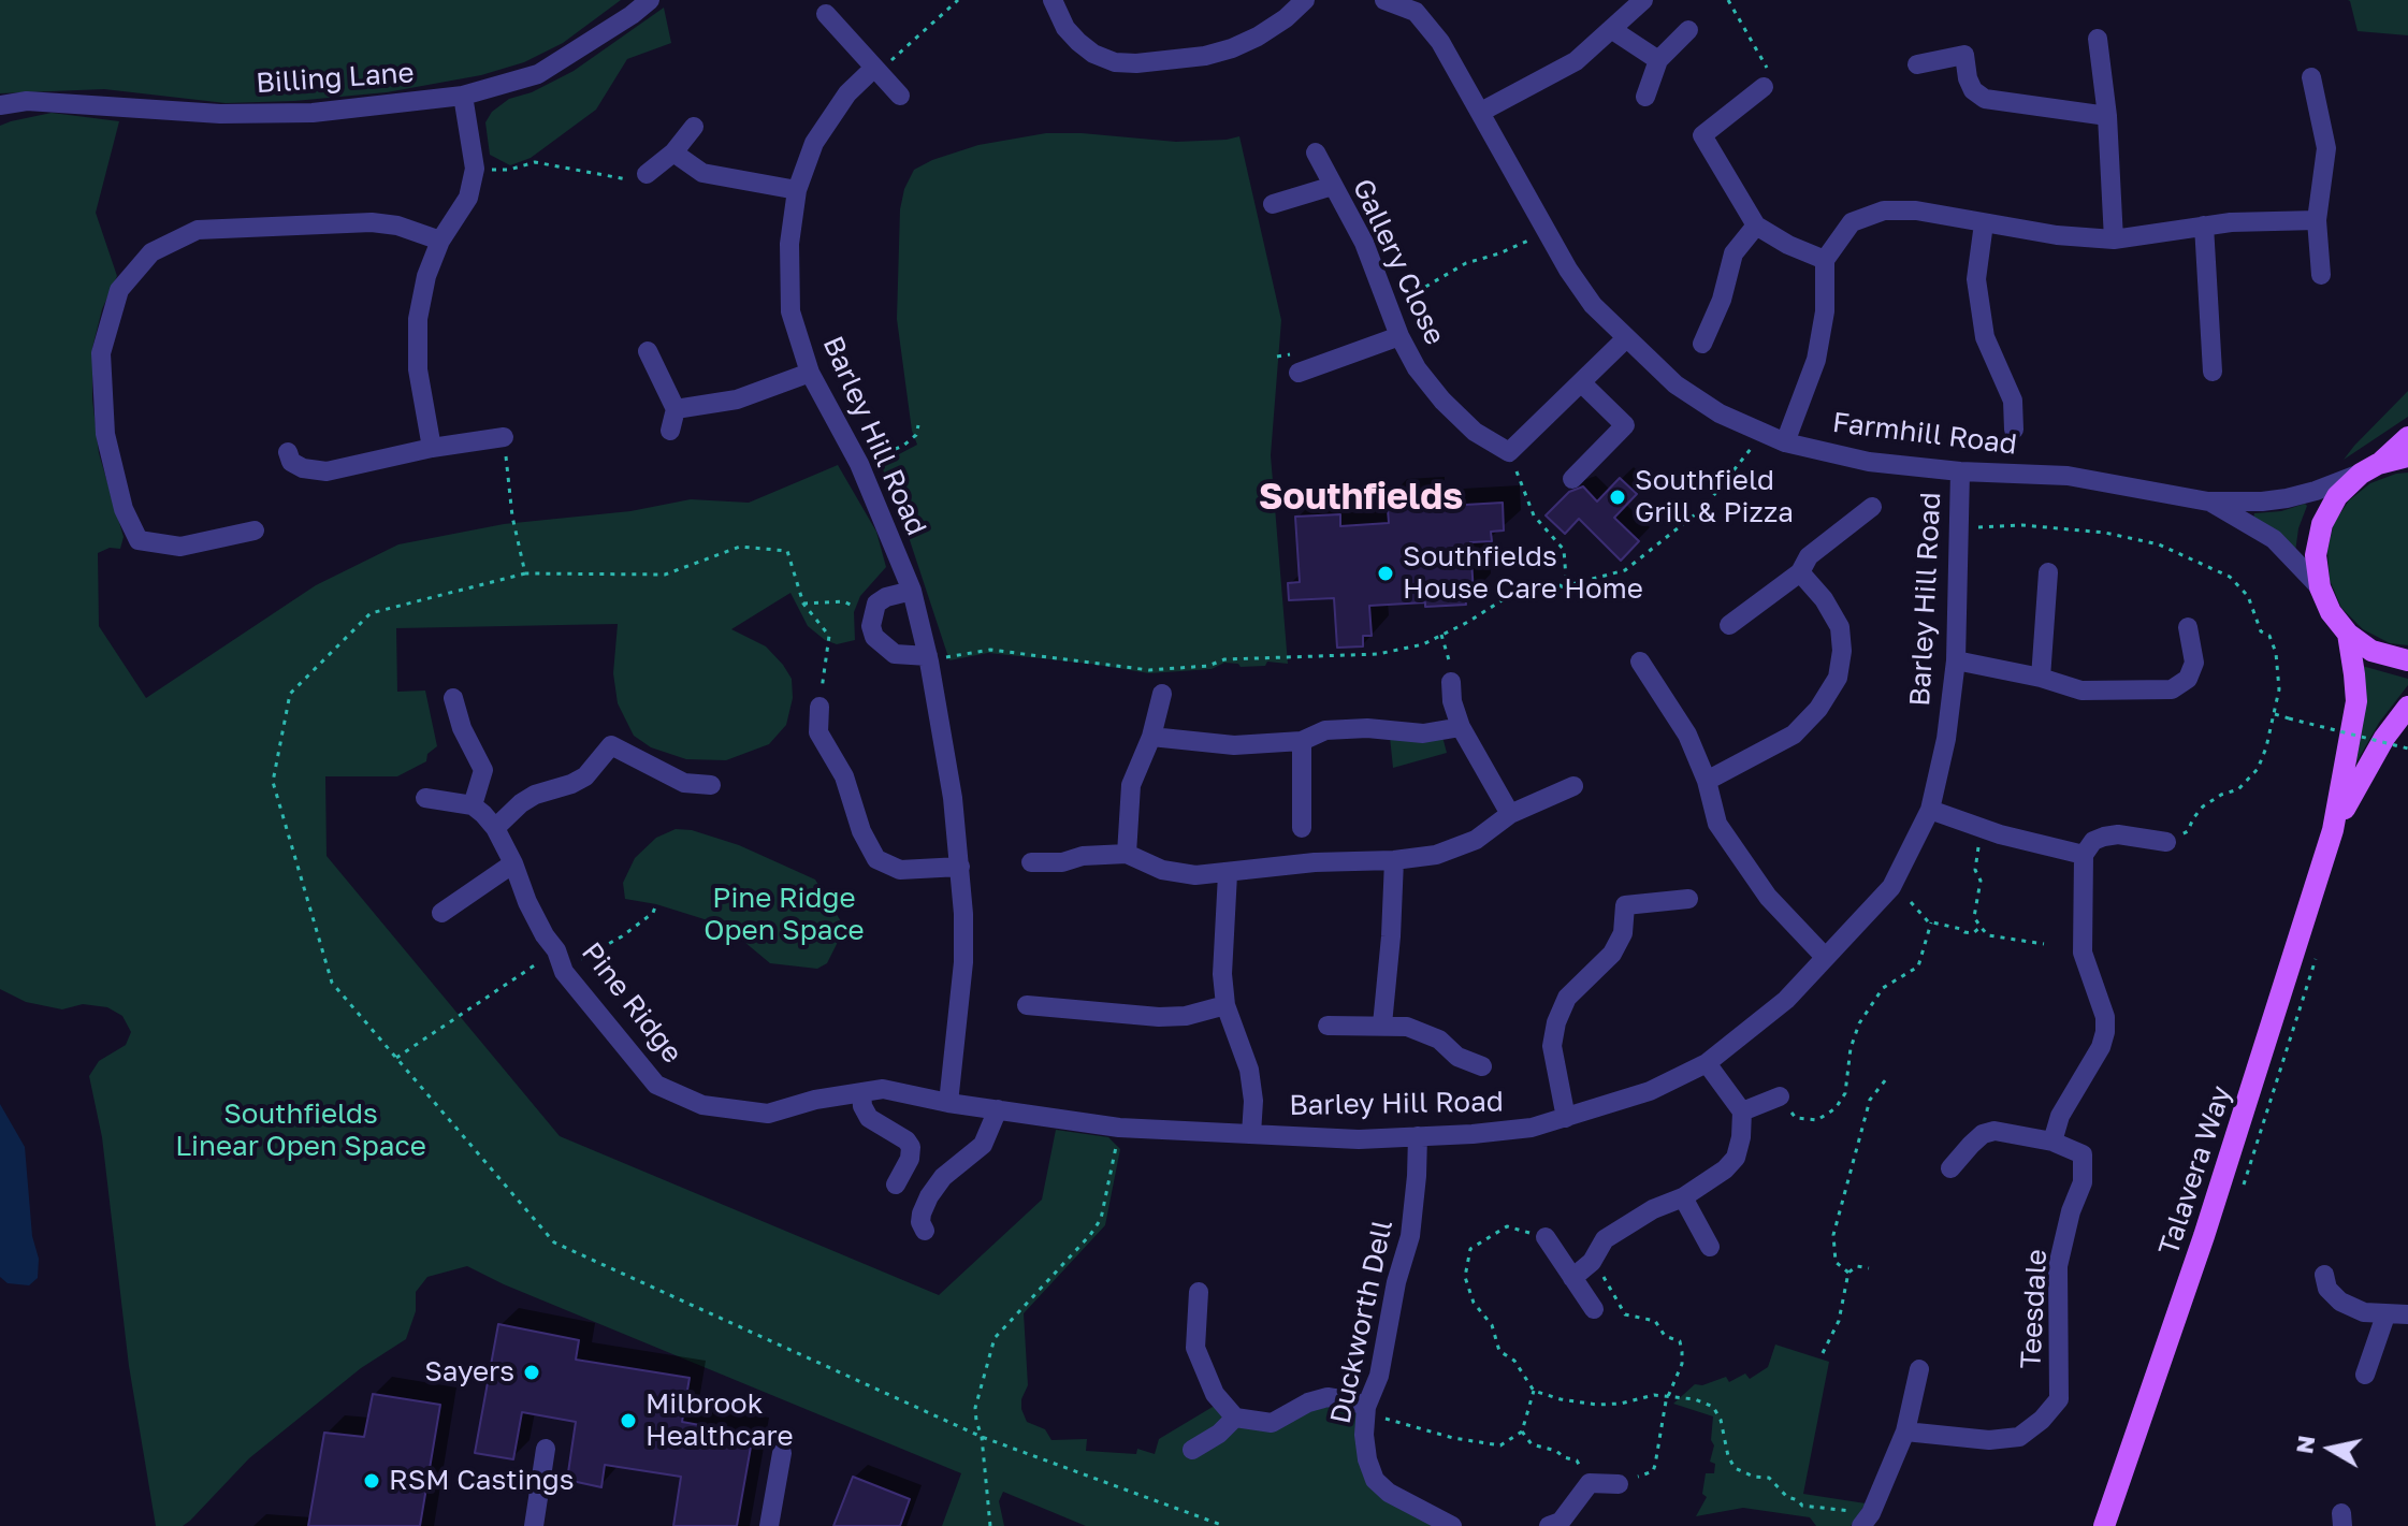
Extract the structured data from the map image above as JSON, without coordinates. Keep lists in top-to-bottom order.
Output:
{
  "streets": {
    "main road": ["Talavera Way"],
    "street": [
      "Billing Lane",
      "Gallery Close",
      "Farmhill Road",
      "Barley Hill Road",
      "Pine Ridge",
      "Teesdale",
      "Duckworth Dell"
    ]
  },
  "crossings": [
    ["Farmhill Road", "Barley Hill Road"],
    ["Barley Hill Road", "Pine Ridge"],
    ["Barley Hill Road", "Duckworth Dell"]
  ],
  "districts": ["Southfields"],
  "parks": ["Pine Ridge Open Space", "Southfields Linear Open Space"],
  "places": [
    "Southfield Grill & Pizza",
    "Southfields House Care Home",
    "Sayers",
    "Milbrook Healthcare",
    "RSM Castings"
  ],
  "north": "left"
}
